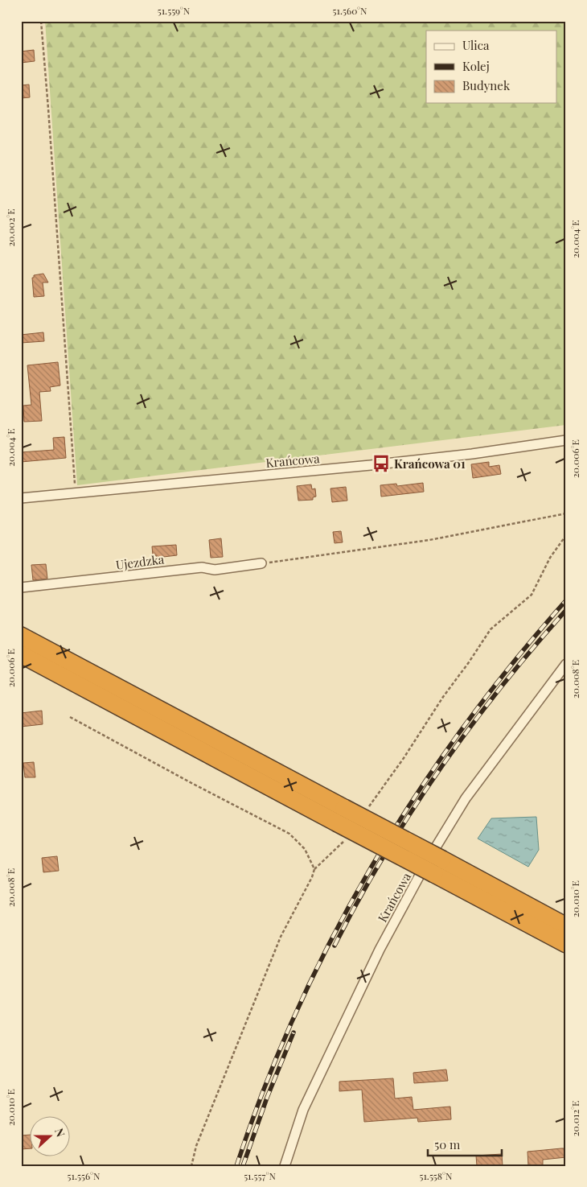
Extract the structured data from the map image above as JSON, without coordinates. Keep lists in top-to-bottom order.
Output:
{
  "streets": {
    "street": ["Krańcowa", "Ujezdzka"]
  },
  "places": {
    "bus stop": ["Krańcowa 01"]
  },
  "legend": ["Ulica", "Kolej", "Budynek"],
  "scale_bar": "50 m",
  "north": "right",
  "coordinates": [
    "51.559°N",
    "51.560°N",
    "20.002°E",
    "20.004°E",
    "20.006°E",
    "20.008°E",
    "20.010°E",
    "20.012°E",
    "51.556°N",
    "51.557°N",
    "51.558°N"
  ]
}
